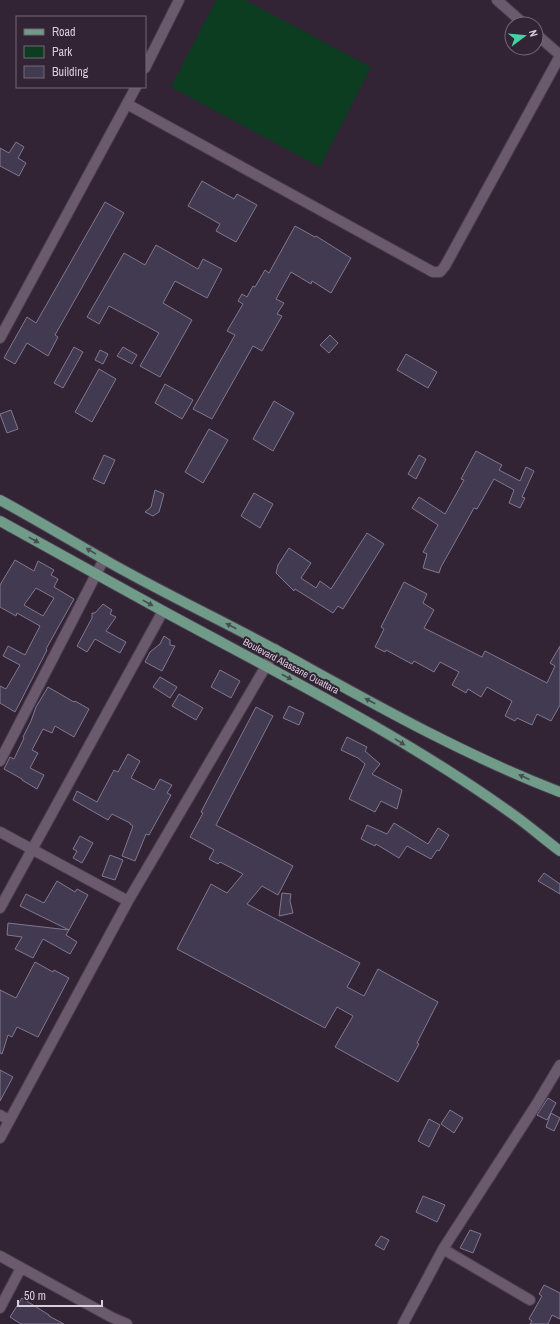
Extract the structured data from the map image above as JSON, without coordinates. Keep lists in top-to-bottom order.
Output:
{
  "streets": {
    "main road": ["Boulevard Alassane Ouattara"]
  },
  "legend": ["Road", "Park", "Building"],
  "scale_bar": "50 m",
  "north": "right"
}
